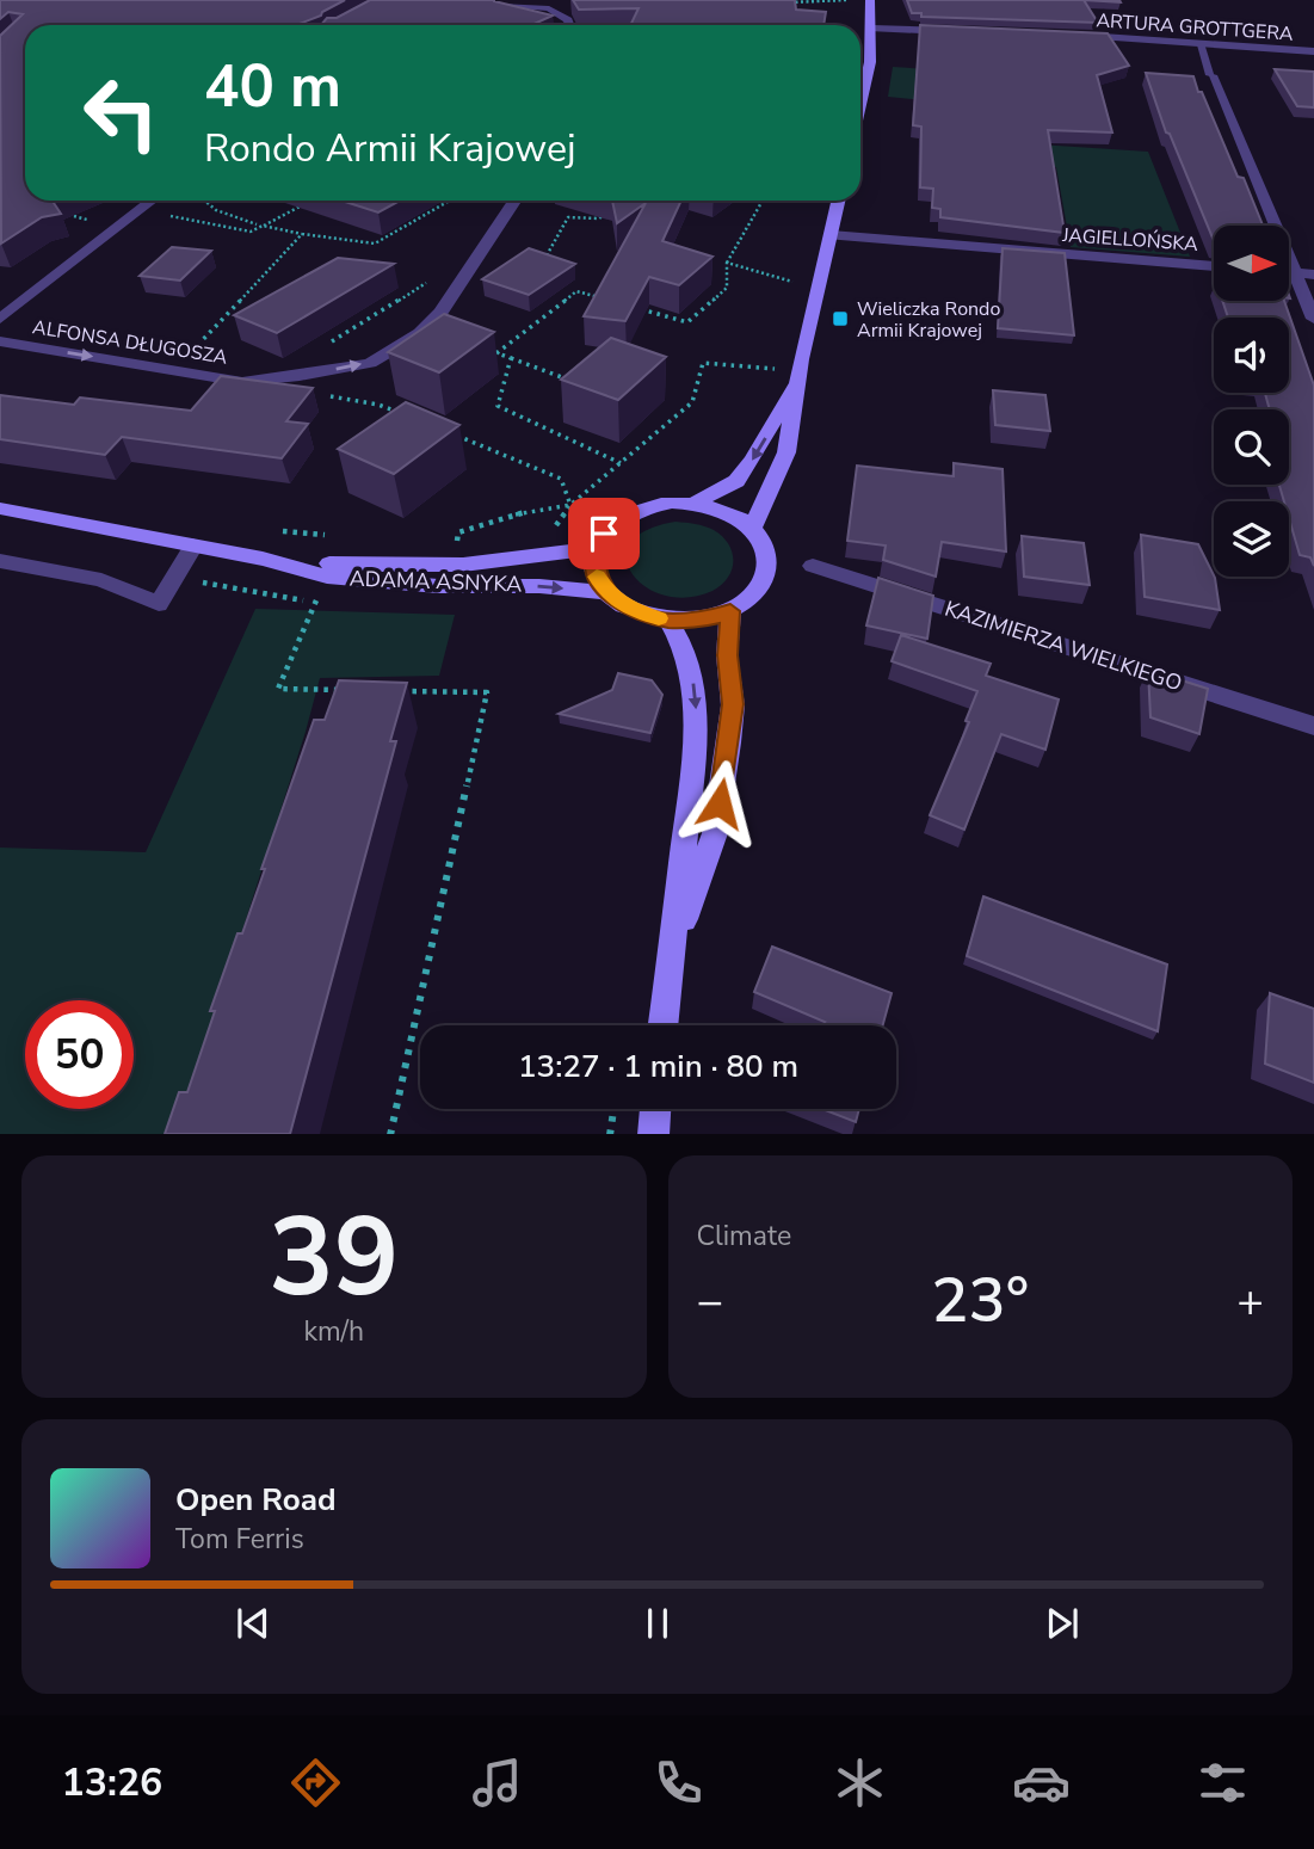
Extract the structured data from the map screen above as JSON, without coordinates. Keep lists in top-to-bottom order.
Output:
{
  "streets": {
    "main road": ["ADAMA ASNYKA"],
    "street": [
      "ARTURA GROTTGERA",
      "JAGIELLOŃSKA",
      "ALFONSA DŁUGOSZA",
      "KAZIMIERZA WIELKIEGO"
    ]
  },
  "places": {
    "transit": ["Wieliczka Rondo Armii Krajowej"]
  },
  "north": "right",
  "page": {
    "turn": ["40 m", "Rondo Armii Krajowej"],
    "limit": "50",
    "trip": "13:27 · 1 min · 80 m",
    "tile": [
      ["39", "km/h"],
      "Climate"
    ],
    "heat": ["−", "23°", "+"],
    "song": ["Open Road", "Tom Ferris"],
    "tabs": "13:26"
  }
}
